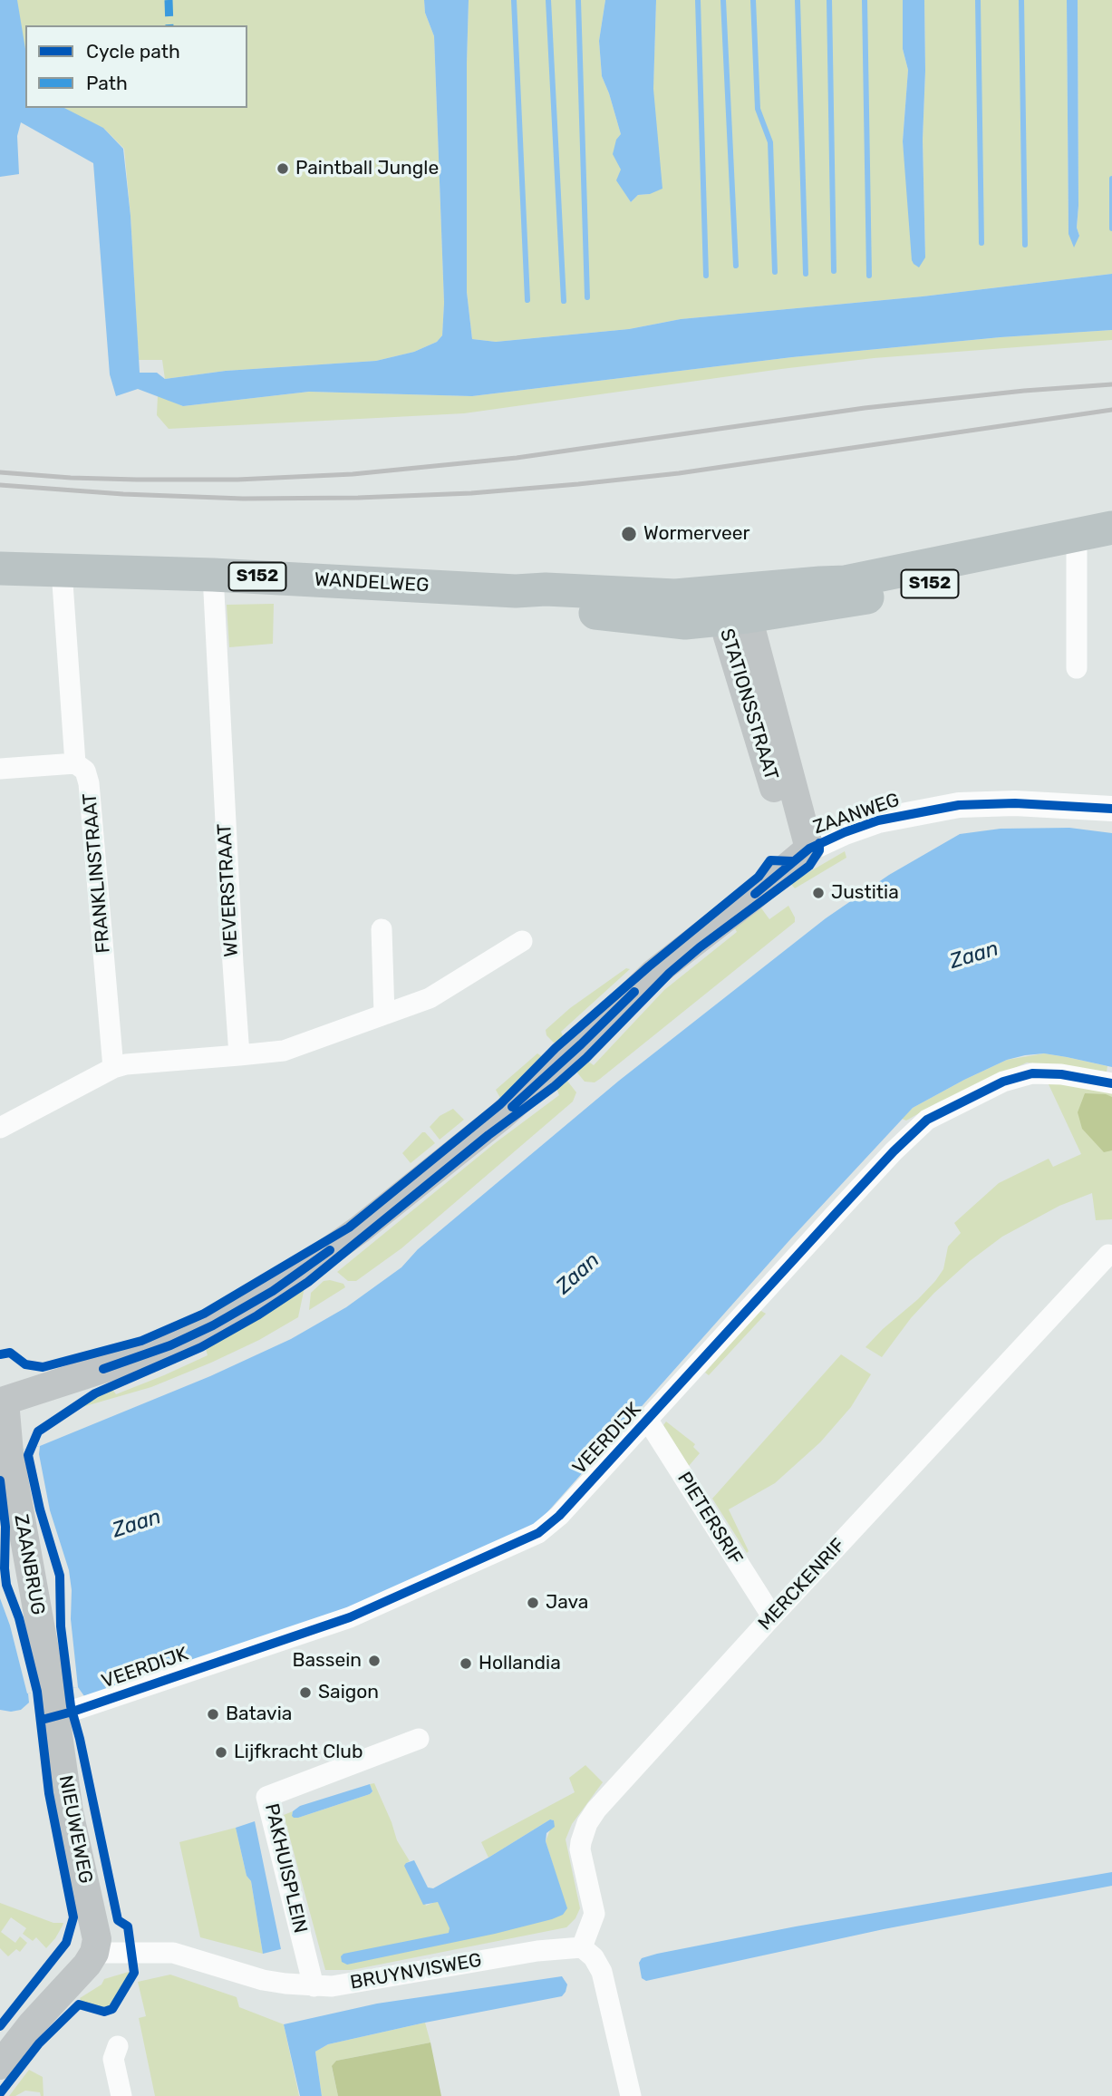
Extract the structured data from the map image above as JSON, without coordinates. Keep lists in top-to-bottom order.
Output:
{
  "streets": {
    "main road": [
      "S152",
      "WANDELWEG",
      "STATIONSSTRAAT",
      "ZAANWEG",
      "ZAANBRUG",
      "NIEUWEWEG"
    ],
    "street": [
      "FRANKLINSTRAAT",
      "WEVERSTRAAT",
      "VEERDIJK",
      "PIETERSRIF",
      "MERCKENRIF",
      "PAKHUISPLEIN",
      "BRUYNVISWEG"
    ]
  },
  "crossings": [
    ["S152", "WANDELWEG"],
    ["S152", "STATIONSSTRAAT"],
    ["WANDELWEG", "STATIONSSTRAAT"],
    ["WANDELWEG", "FRANKLINSTRAAT"],
    ["WANDELWEG", "WEVERSTRAAT"],
    ["STATIONSSTRAAT", "ZAANWEG"],
    ["ZAANWEG", "ZAANBRUG"],
    ["VEERDIJK", "PIETERSRIF"],
    ["VEERDIJK", "ZAANBRUG"],
    ["VEERDIJK", "NIEUWEWEG"],
    ["PIETERSRIF", "MERCKENRIF"],
    ["ZAANBRUG", "NIEUWEWEG"],
    ["MERCKENRIF", "BRUYNVISWEG"],
    ["NIEUWEWEG", "BRUYNVISWEG"],
    ["PAKHUISPLEIN", "BRUYNVISWEG"]
  ],
  "water": ["Zaan"],
  "places": [
    "Paintball Jungle",
    "Wormerveer",
    "Justitia",
    "Java",
    "Bassein",
    "Hollandia",
    "Saigon",
    "Batavia",
    "Lijfkracht Club"
  ],
  "legend": ["Cycle path", "Path"]
}
